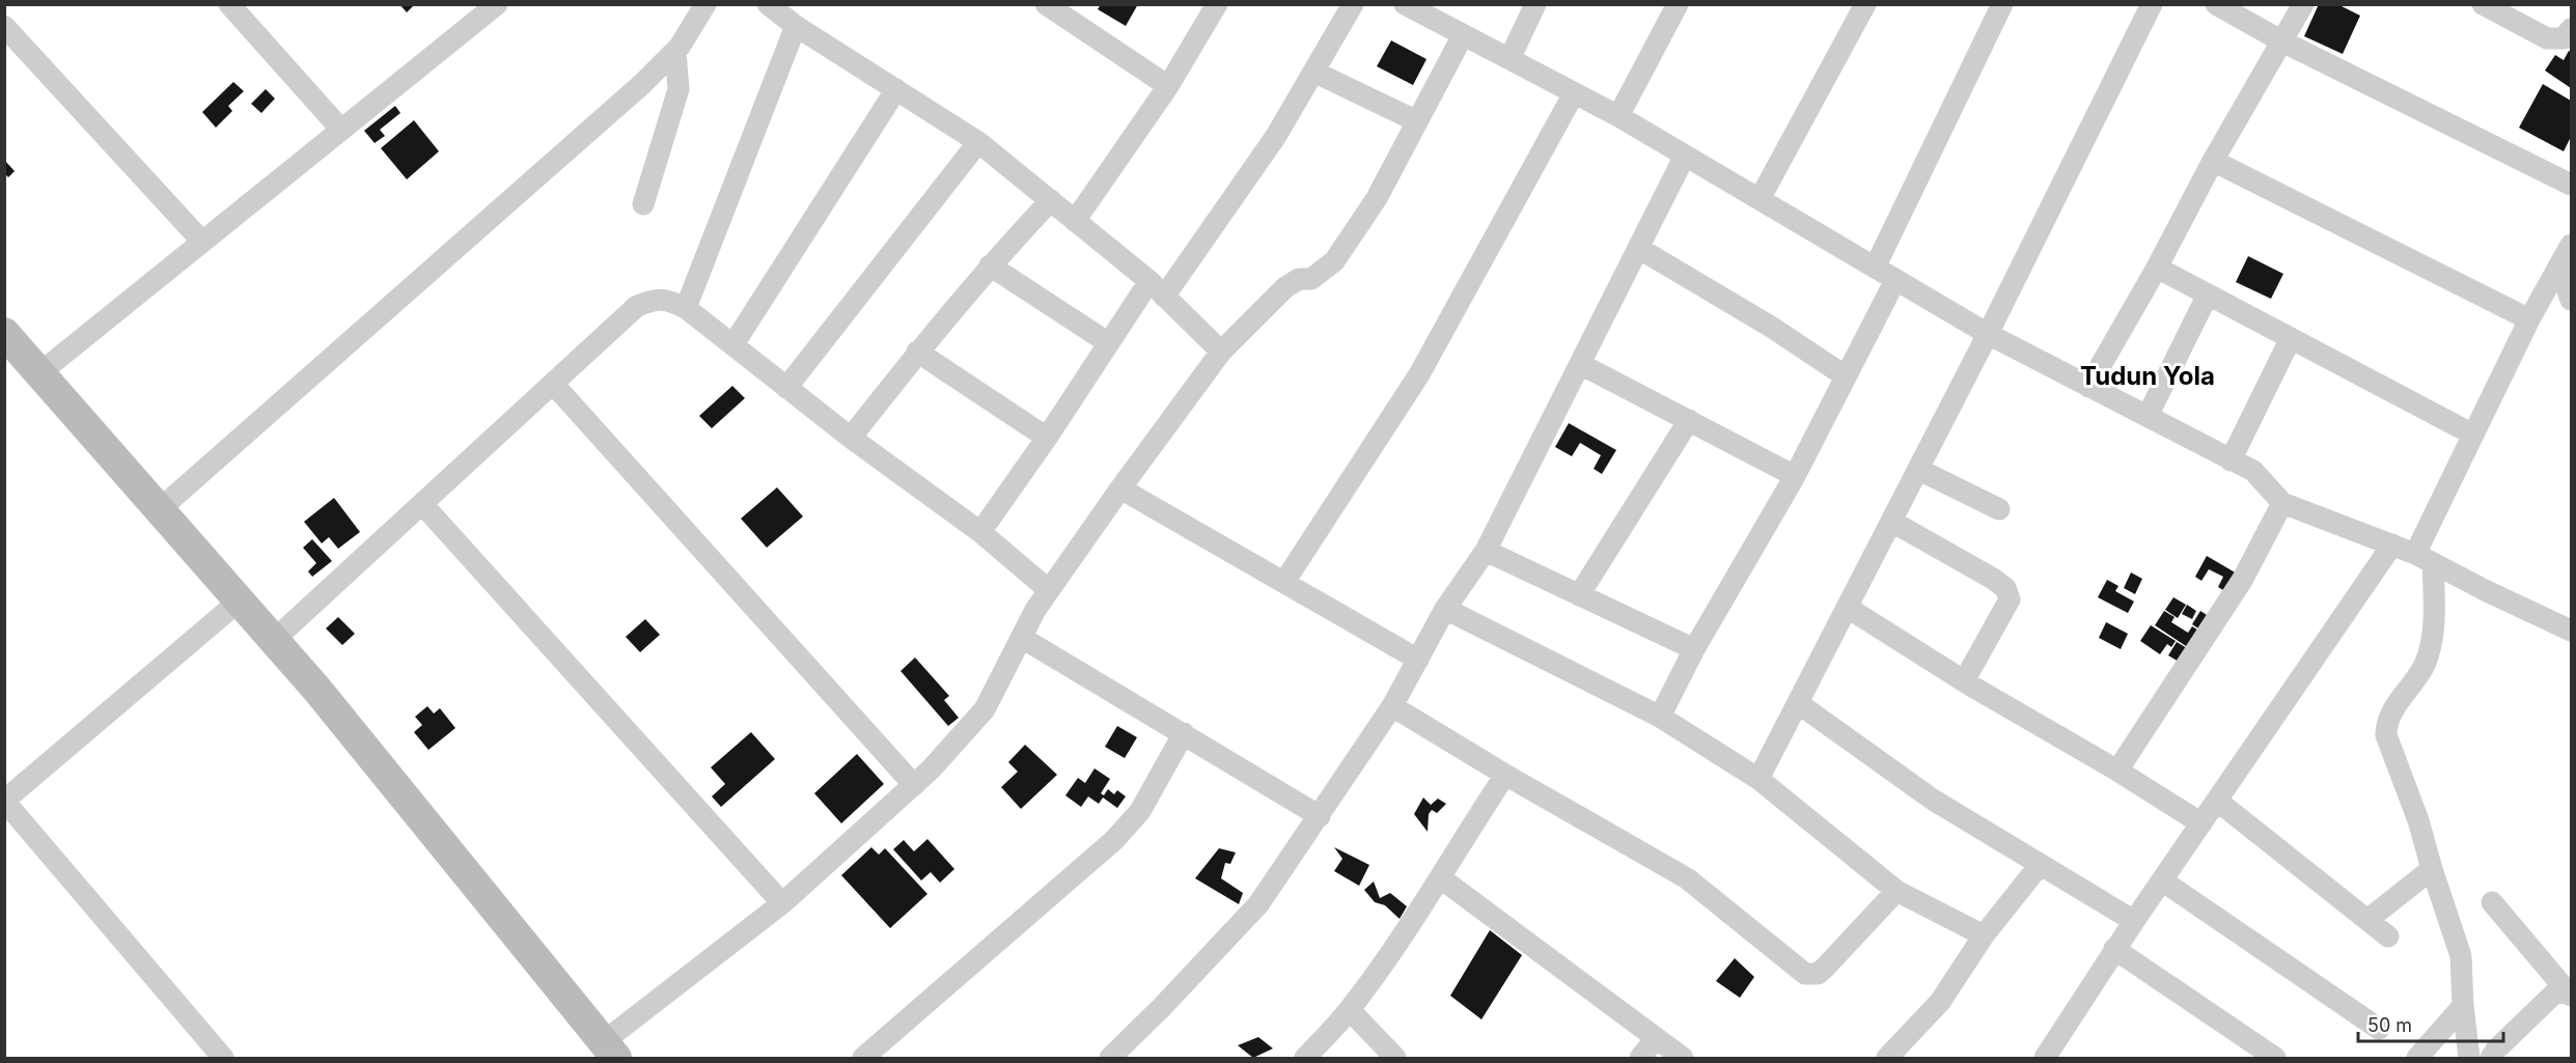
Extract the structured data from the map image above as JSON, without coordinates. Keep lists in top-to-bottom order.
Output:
{
  "districts": ["Tudun Yola"],
  "scale_bar": "50 m"
}
